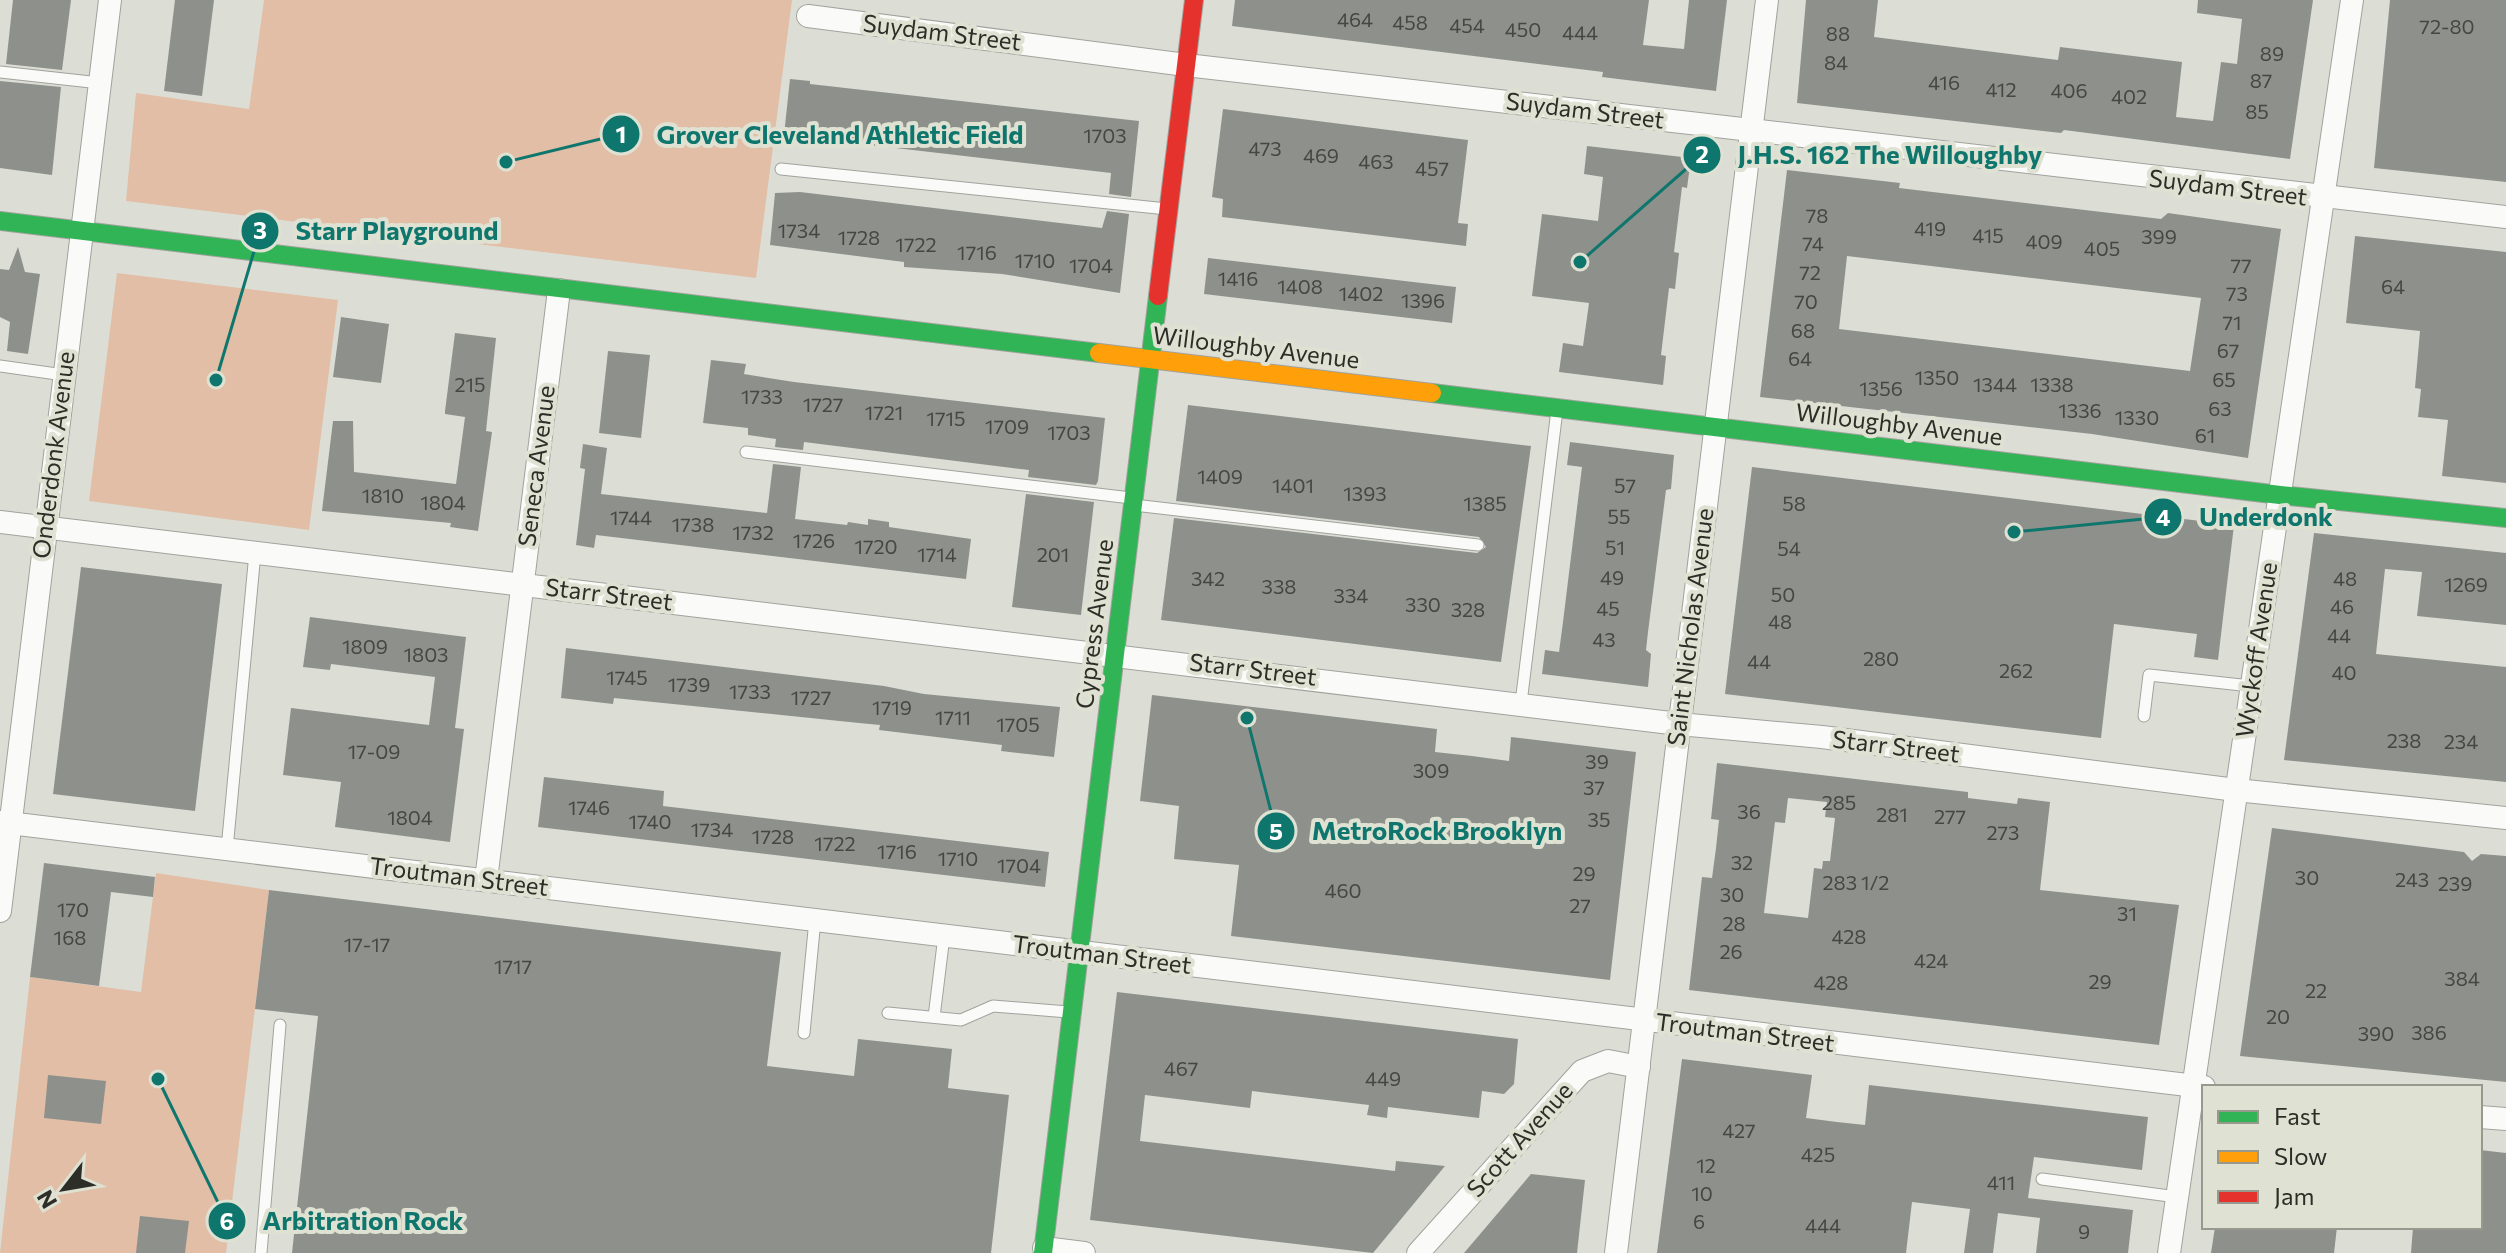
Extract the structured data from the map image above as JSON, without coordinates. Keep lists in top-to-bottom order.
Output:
{
  "streets": {
    "street": [
      "Suydam Street",
      "Willoughby Avenue",
      "Onderdonk Avenue",
      "Seneca Avenue",
      "Starr Street",
      "Cypress Avenue",
      "Saint Nicholas Avenue",
      "Wyckoff Avenue",
      "Troutman Street",
      "Scott Avenue"
    ]
  },
  "crossings": [
    ["Suydam Street", "Cypress Avenue"],
    ["Suydam Street", "Saint Nicholas Avenue"],
    ["Suydam Street", "Wyckoff Avenue"],
    ["Willoughby Avenue", "Onderdonk Avenue"],
    ["Willoughby Avenue", "Seneca Avenue"],
    ["Willoughby Avenue", "Cypress Avenue"],
    ["Willoughby Avenue", "Saint Nicholas Avenue"],
    ["Willoughby Avenue", "Wyckoff Avenue"],
    ["Onderdonk Avenue", "Starr Street"],
    ["Onderdonk Avenue", "Troutman Street"],
    ["Seneca Avenue", "Starr Street"],
    ["Seneca Avenue", "Troutman Street"],
    ["Starr Street", "Cypress Avenue"],
    ["Starr Street", "Saint Nicholas Avenue"],
    ["Starr Street", "Wyckoff Avenue"],
    ["Cypress Avenue", "Troutman Street"],
    ["Saint Nicholas Avenue", "Troutman Street"],
    ["Saint Nicholas Avenue", "Scott Avenue"],
    ["Wyckoff Avenue", "Troutman Street"]
  ],
  "places": [
    "Grover Cleveland Athletic Field",
    "J.H.S. 162 The Willoughby",
    "Starr Playground",
    "Underdonk",
    "MetroRock Brooklyn",
    "Arbitration Rock"
  ],
  "house_numbers": [
    "464",
    "458",
    "454",
    "72-80",
    "450",
    "444",
    "88",
    "89",
    "84",
    "87",
    "416",
    "412",
    "406",
    "402",
    "85",
    "1703",
    "473",
    "469",
    "463",
    "457",
    "78",
    "419",
    "1734",
    "415",
    "399",
    "1728",
    "409",
    "74",
    "1722",
    "405",
    "1716",
    "1710",
    "1704",
    "77",
    "72",
    "1416",
    "1408",
    "64",
    "1402",
    "73",
    "1396",
    "70",
    "71",
    "68",
    "67",
    "64",
    "1350",
    "65",
    "215",
    "1344",
    "1338",
    "1356",
    "1733",
    "1727",
    "63",
    "1336",
    "1721",
    "1330",
    "1715",
    "1709",
    "1703",
    "61",
    "1409",
    "1401",
    "57",
    "1393",
    "1810",
    "1804",
    "1385",
    "58",
    "55",
    "1744",
    "1738",
    "1732",
    "1726",
    "1720",
    "51",
    "54",
    "1714",
    "201",
    "49",
    "342",
    "48",
    "1269",
    "338",
    "50",
    "334",
    "330",
    "46",
    "45",
    "328",
    "48",
    "44",
    "43",
    "1809",
    "1803",
    "280",
    "44",
    "262",
    "40",
    "1745",
    "1739",
    "1733",
    "1727",
    "1719",
    "1711",
    "1705",
    "238",
    "234",
    "17-09",
    "39",
    "309",
    "37",
    "285",
    "1746",
    "36",
    "281",
    "277",
    "1804",
    "35",
    "1740",
    "1734",
    "273",
    "1728",
    "1722",
    "1716",
    "1710",
    "32",
    "1704",
    "29",
    "30",
    "243",
    "283 1/2",
    "239",
    "460",
    "30",
    "27",
    "170",
    "31",
    "28",
    "428",
    "168",
    "17-17",
    "26",
    "424",
    "1717",
    "384",
    "29",
    "428",
    "22",
    "20",
    "386",
    "390",
    "467",
    "449",
    "427",
    "425",
    "12",
    "411",
    "10",
    "6",
    "444",
    "9"
  ],
  "legend": ["Fast", "Slow", "Jam"],
  "north": "bottom left"
}
